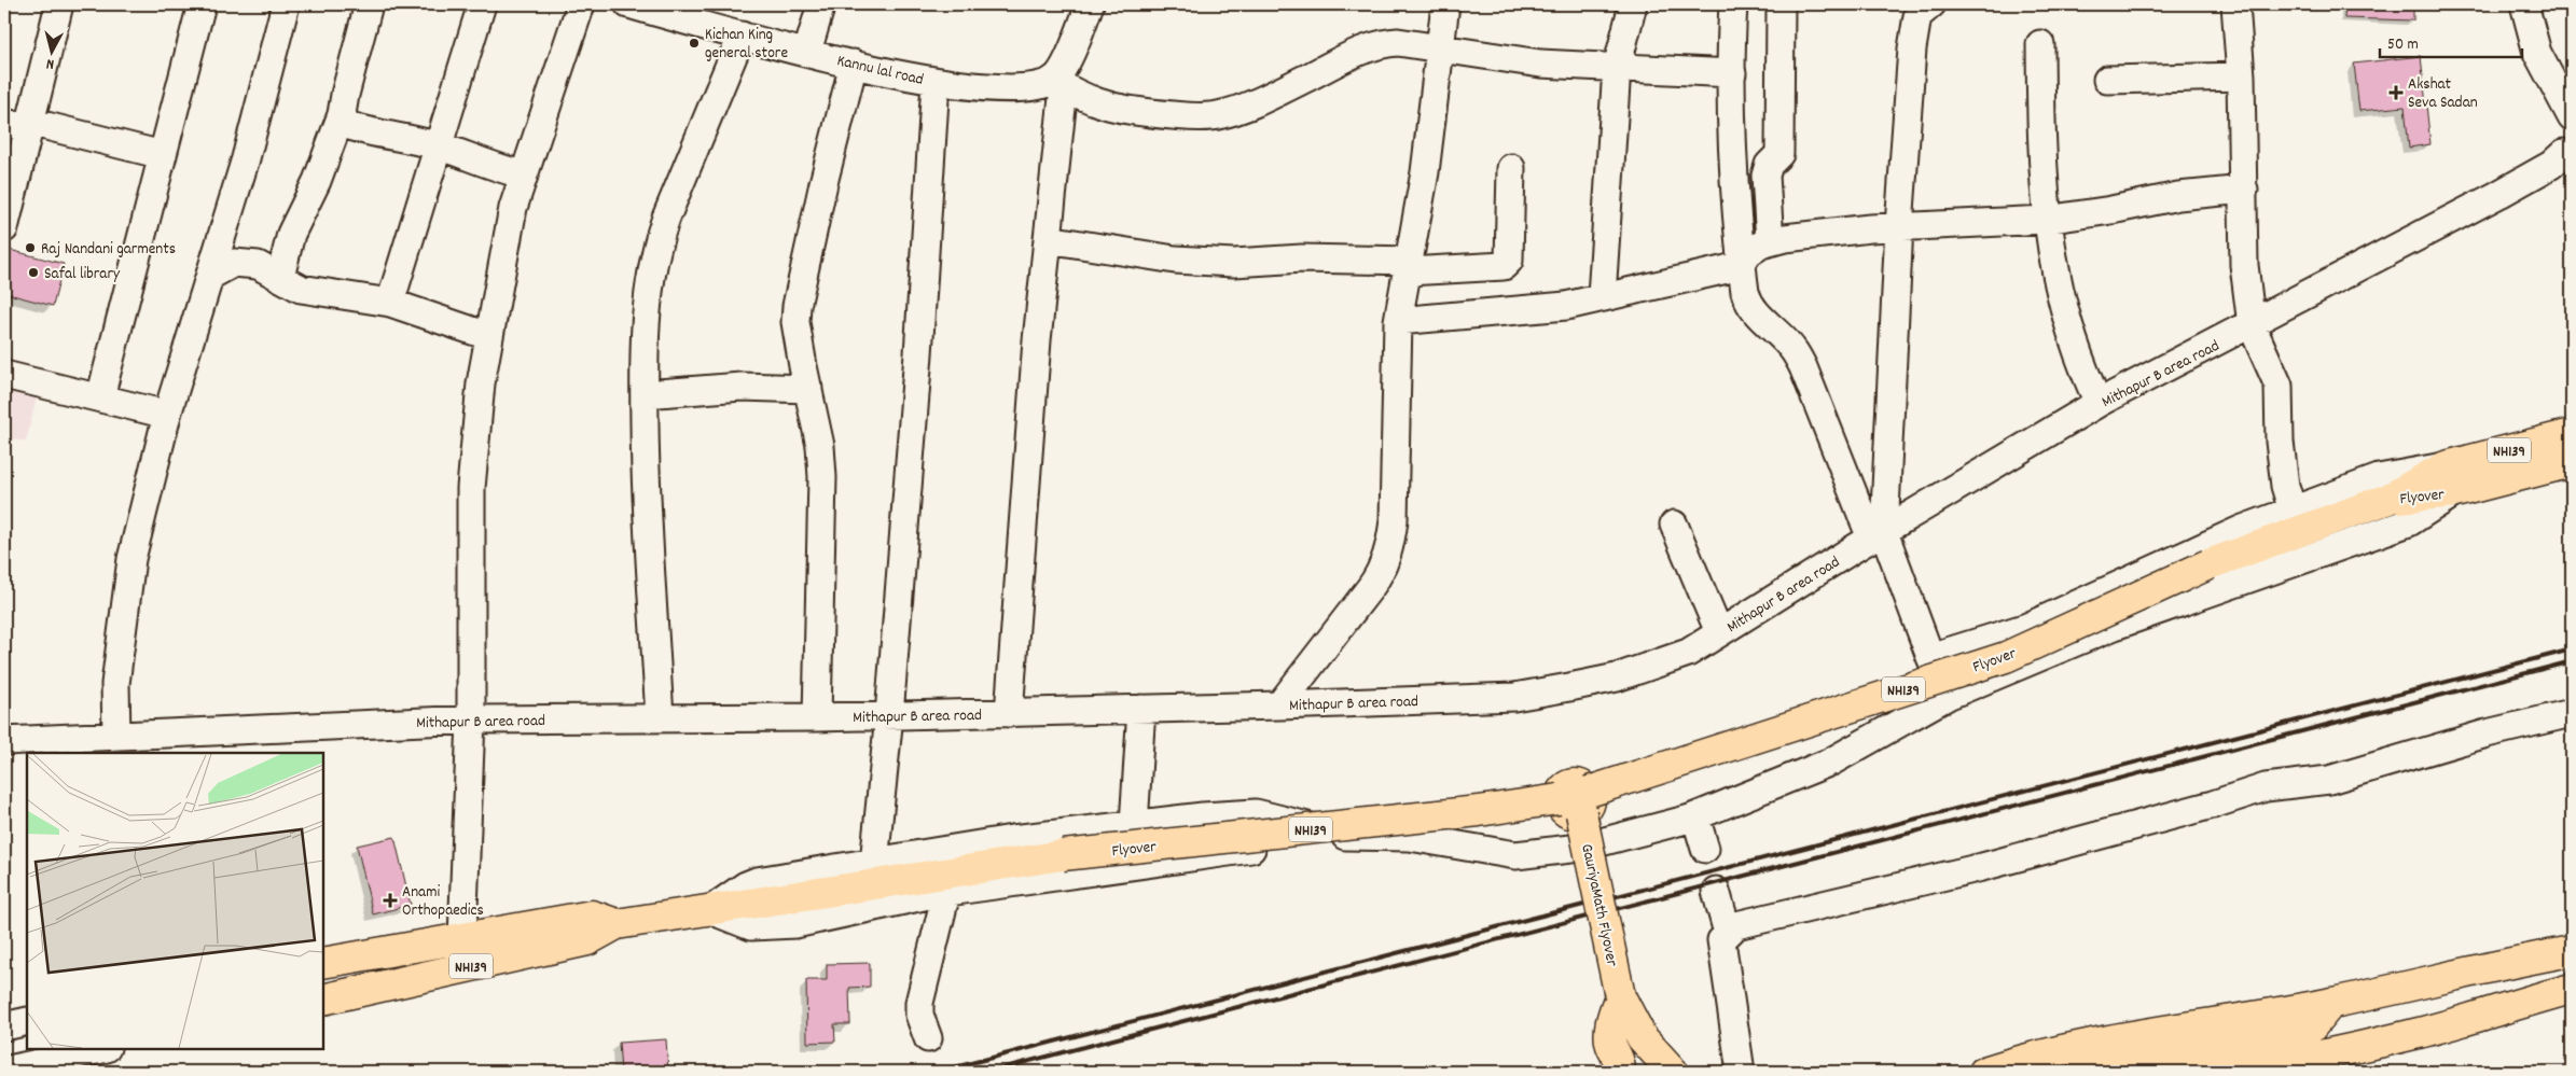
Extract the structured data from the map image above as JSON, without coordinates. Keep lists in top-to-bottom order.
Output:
{
  "streets": {
    "main road": ["NH139", "Flyover", "GauriyaMath Flyover"],
    "street": ["Kannu lal road", "Mithapur B area road"]
  },
  "crossings": [
    ["NH139", "Flyover"],
    ["Flyover", "GauriyaMath Flyover"]
  ],
  "places": {
    "other": ["Kichan King general store", "Raj Nandani garments", "Safal library"],
    "health": ["Akshat Seva Sadan", "Anami Orthopaedics"]
  },
  "scale_bar": "50 m",
  "north": "bottom"
}
